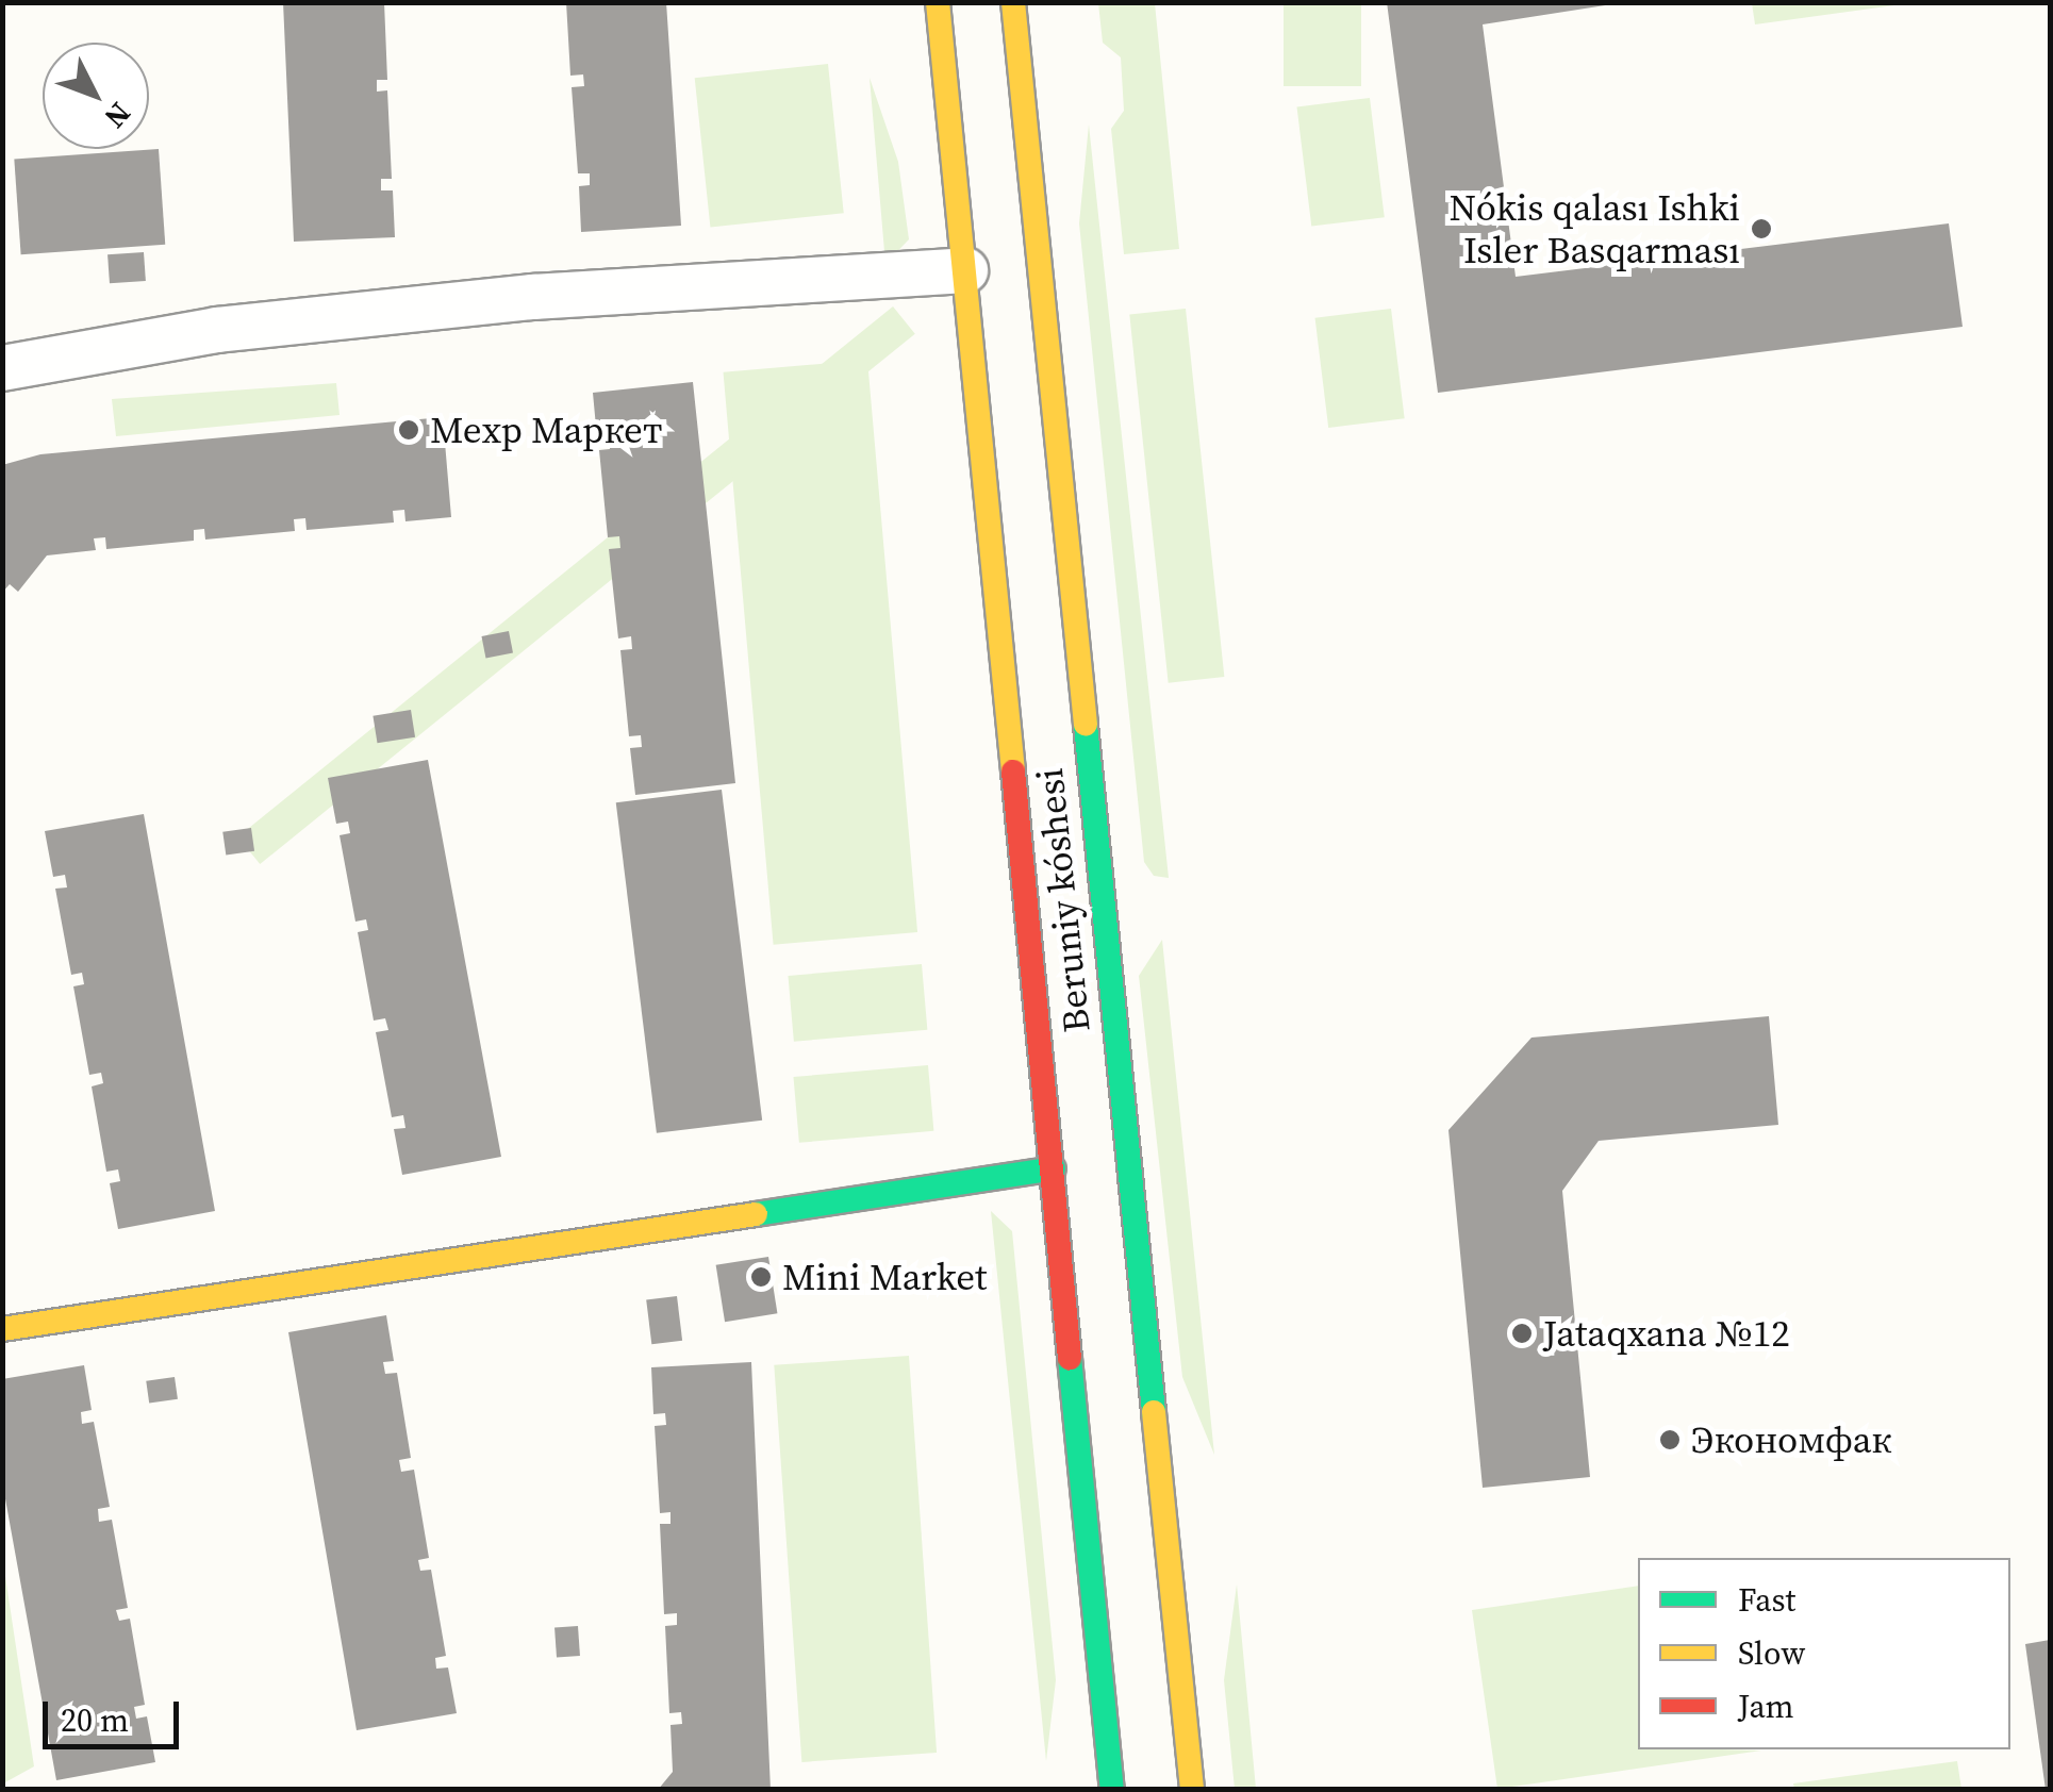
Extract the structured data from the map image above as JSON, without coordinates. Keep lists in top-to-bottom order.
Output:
{
  "streets": {
    "street": ["Beruniy kóshesi"]
  },
  "places": [
    "Nókis qalası Ishki Isler Basqarması",
    "Мехр Маркет",
    "Mini Market",
    "Jataqxana №12",
    "Экономфак"
  ],
  "legend": ["Fast", "Slow", "Jam"],
  "scale_bar": "20 m",
  "north": "bottom right"
}
